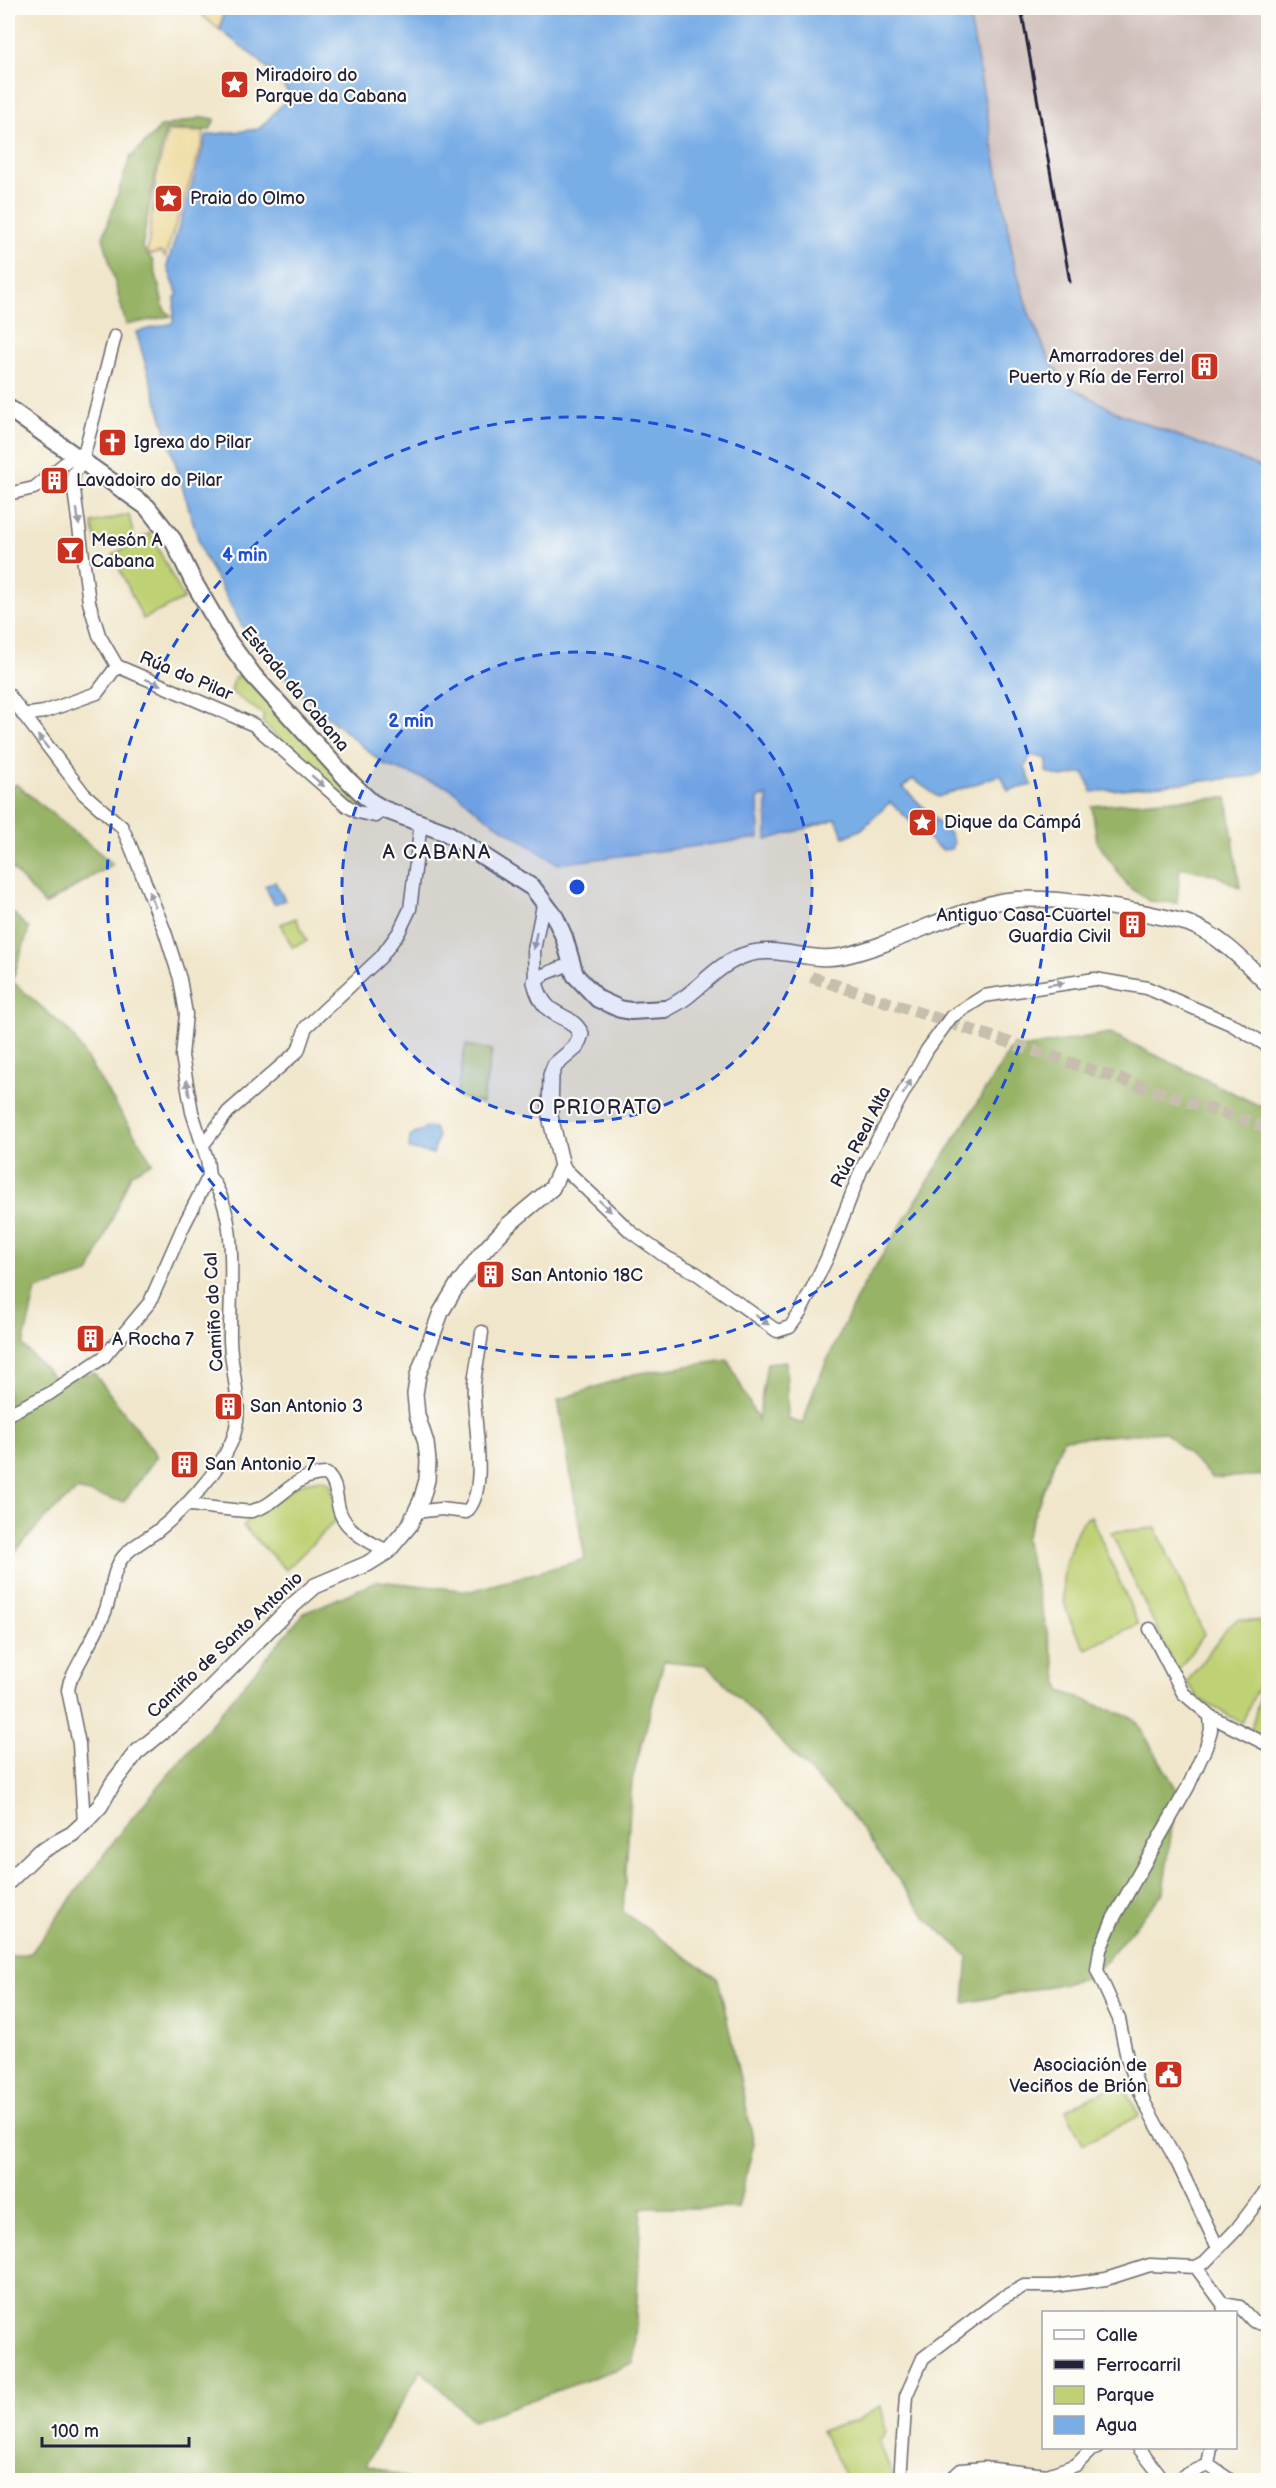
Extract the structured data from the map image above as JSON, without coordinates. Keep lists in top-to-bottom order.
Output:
{
  "streets": {
    "main road": ["Estrada da Cabana"],
    "street": [
      "Rúa do Pilar",
      "Rúa Real Alta",
      "Camiño do Cal",
      "Camiño de Santo Antonio"
    ]
  },
  "crossings": [
    ["Rúa do Pilar", "Estrada da Cabana"],
    ["Rúa Real Alta", "Camiño de Santo Antonio"],
    ["Camiño do Cal", "Camiño de Santo Antonio"]
  ],
  "one_way": ["Rúa do Pilar", "Camiño do Cal"],
  "districts": ["A CABANA", "O PRIORATO"],
  "places": {
    "place": ["Miradoiro do Parque da Cabana", "Praia do Olmo", "Dique da Campá"],
    "building": [
      "Amarradores del Puerto y Ría de Ferrol",
      "Lavadoiro do Pilar",
      "Antiguo Casa-Cuartel Guardia Civil",
      "San Antonio 18C",
      "A Rocha 7",
      "San Antonio 3",
      "San Antonio 7"
    ],
    "church": ["Igrexa do Pilar"],
    "bar": ["Mesón A Cabana"],
    "public building": ["Asociación de Veciños de Brión"]
  },
  "legend": [
    "Calle",
    "Ferrocarril",
    "Parque",
    "Agua"
  ],
  "scale_bar": "100 m",
  "rings": ["4 min", "2 min"]
}
